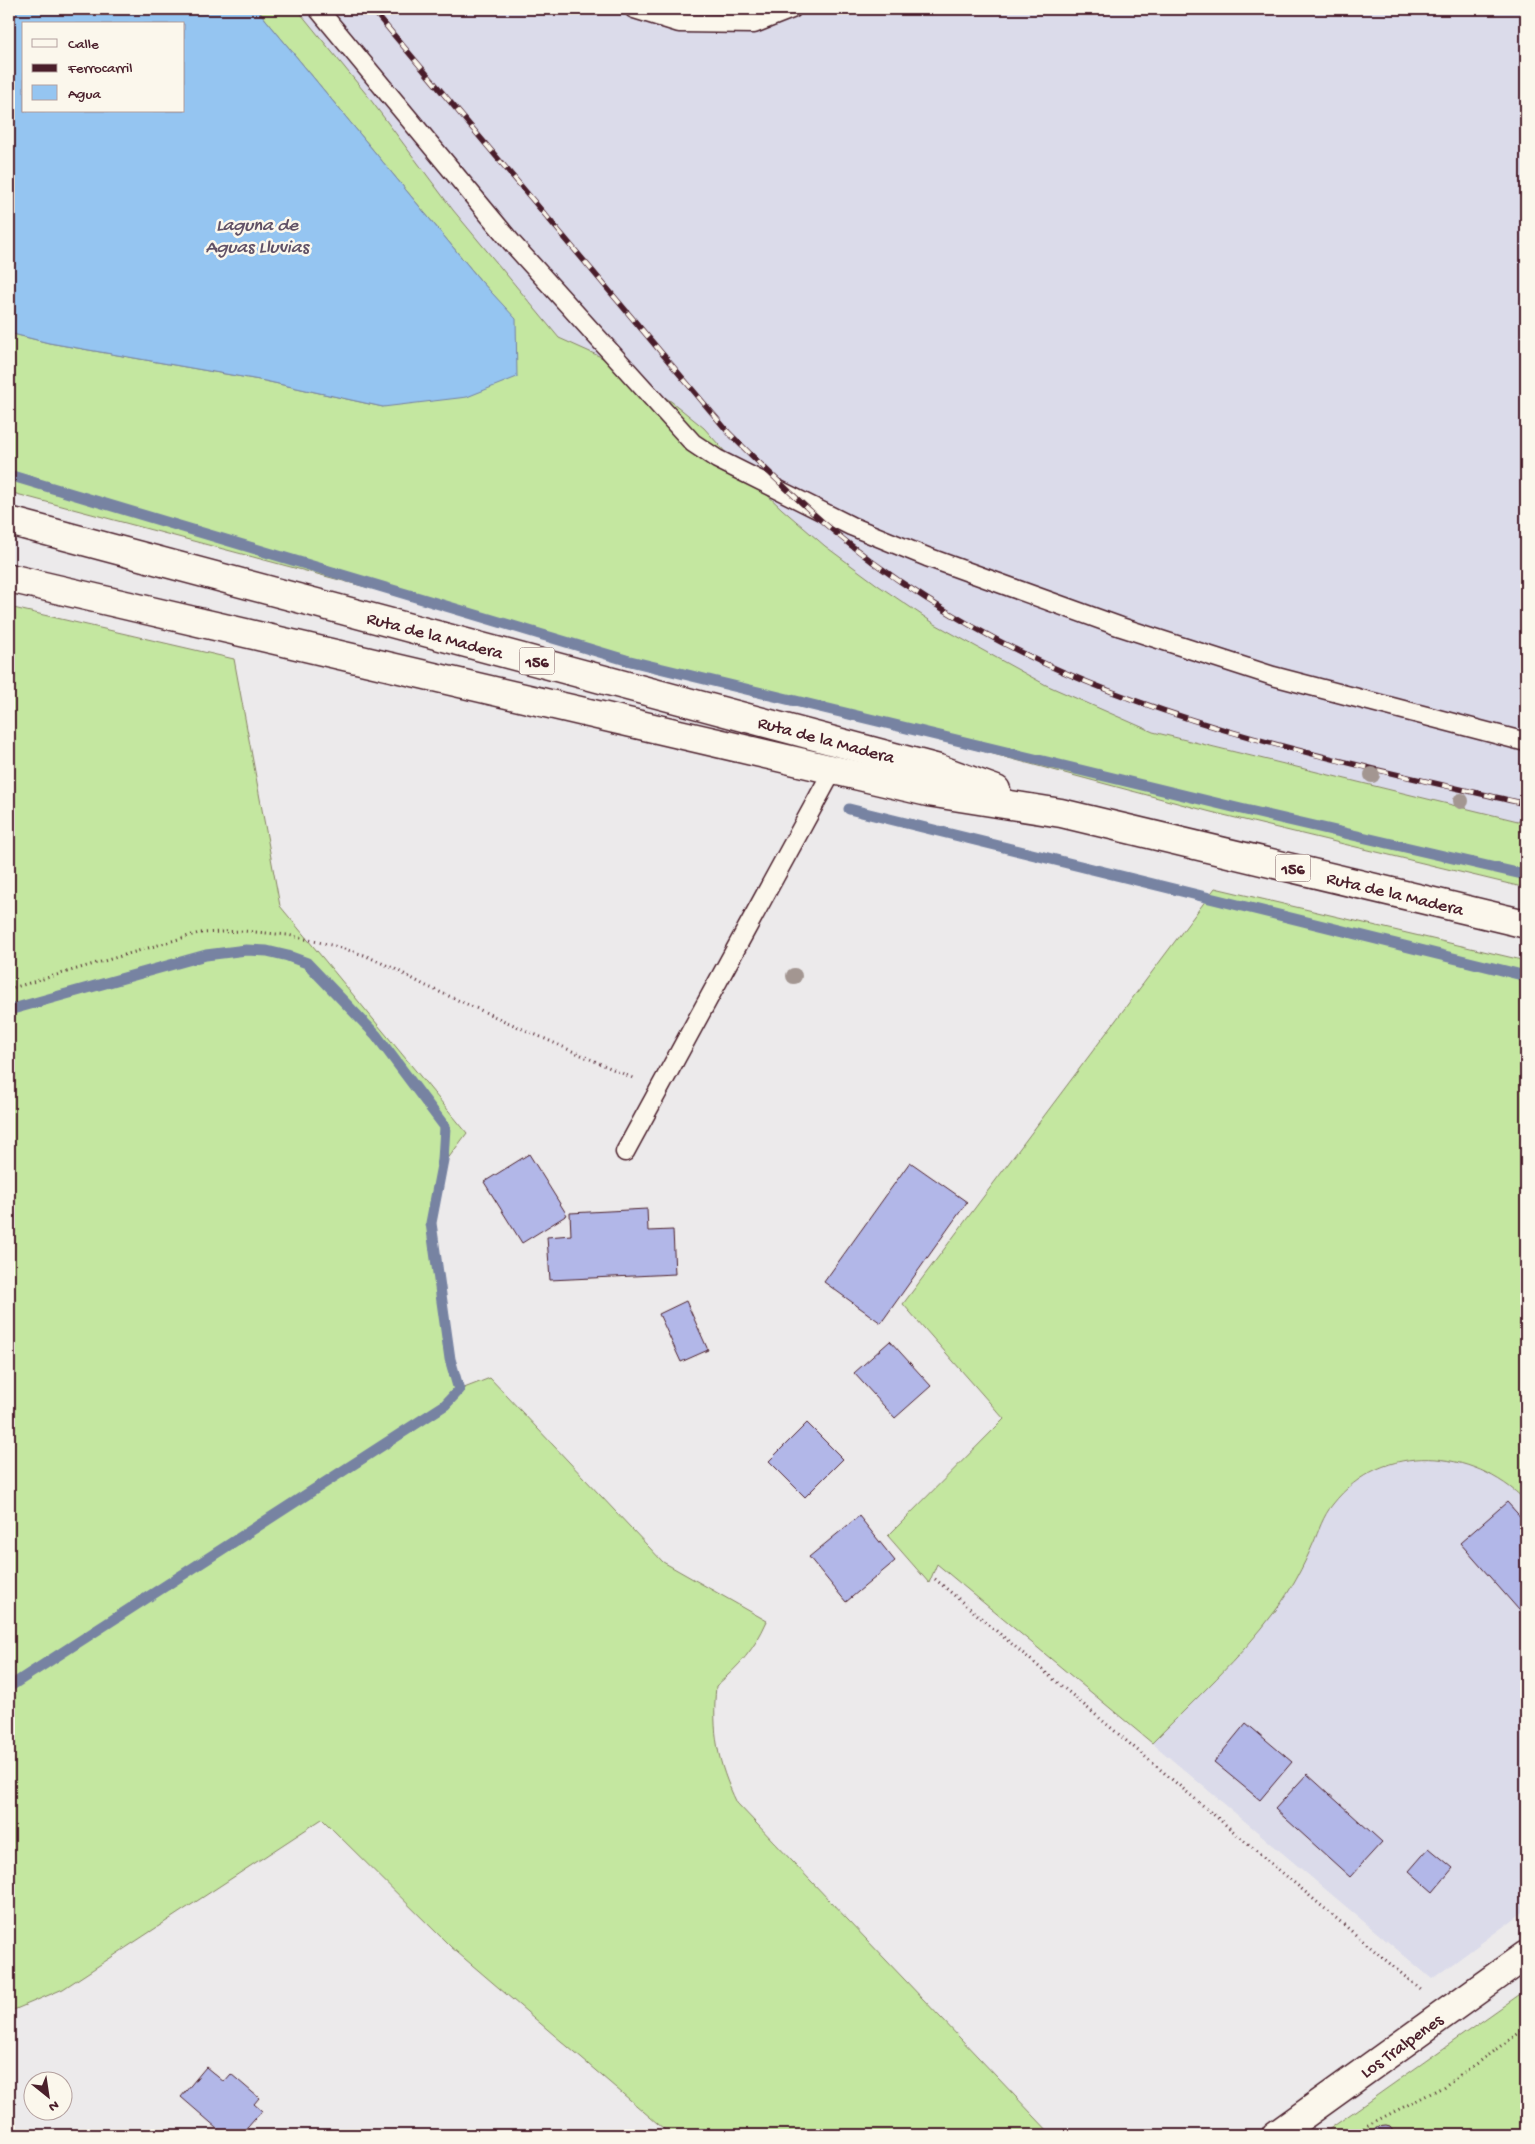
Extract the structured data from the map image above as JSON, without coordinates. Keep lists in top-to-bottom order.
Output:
{
  "streets": {
    "main road": ["Ruta de la Madera", "156", "Los Tralpenes"]
  },
  "water": ["Laguna de Aguas Lluvias"],
  "legend": ["Calle", "Ferrocarril", "Agua"],
  "north": "bottom right"
}
